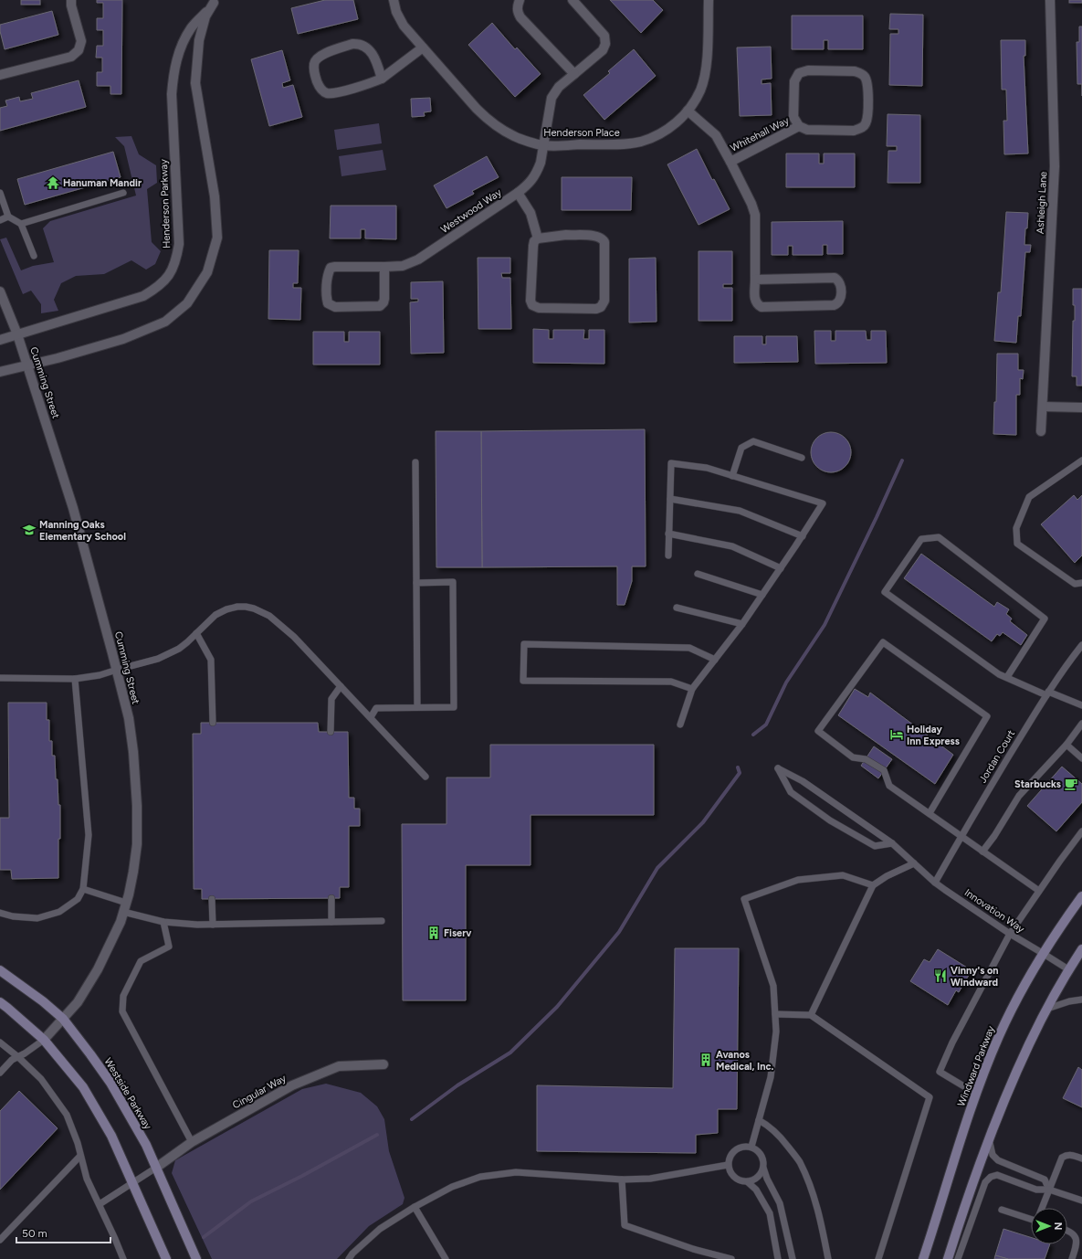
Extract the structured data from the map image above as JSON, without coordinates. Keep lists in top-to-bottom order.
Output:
{
  "streets": {
    "main road": ["Windward Parkway", "Westside Parkway"],
    "street": [
      "Henderson Place",
      "Whitehall Way",
      "Ashleigh Lane",
      "Henderson Parkway",
      "Westwood Way",
      "Cumming Street",
      "Cingular Way"
    ],
    "lane": ["Jordan Court", "Innovation Way"]
  },
  "crossings": [
    ["Henderson Place", "Whitehall Way"],
    ["Henderson Place", "Westwood Way"],
    ["Henderson Parkway", "Cumming Street"],
    ["Cumming Street", "Westside Parkway"],
    ["Jordan Court", "Innovation Way"],
    ["Innovation Way", "Windward Parkway"],
    ["Cingular Way", "Westside Parkway"]
  ],
  "places": {
    "temple": ["Hanuman Mandir"],
    "school or university": ["Manning Oaks Elementary School"],
    "hotel": ["Holiday Inn Express"],
    "cafe": ["Starbucks"],
    "building": ["Fiserv", "Avanos Medical, Inc."],
    "restaurant": ["Vinny's on Windward"]
  },
  "scale_bar": "50 m",
  "north": "right"
}
